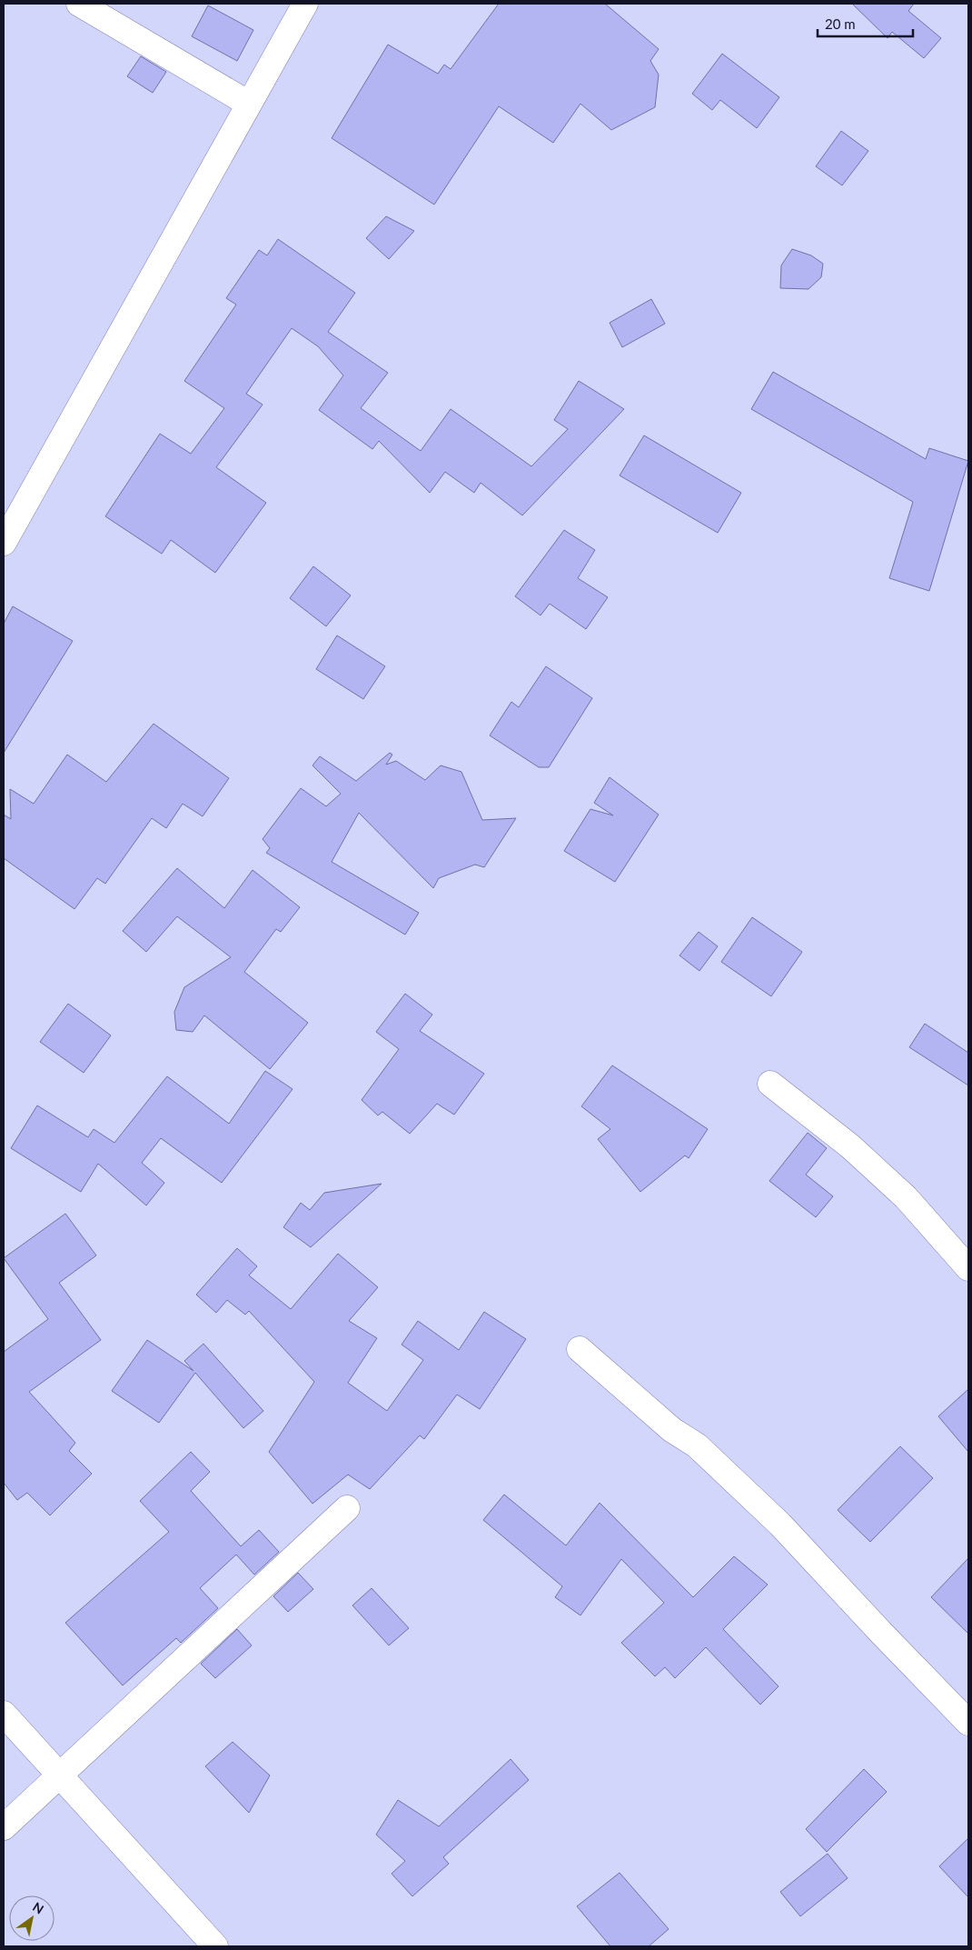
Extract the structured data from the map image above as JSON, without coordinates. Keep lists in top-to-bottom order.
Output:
{
  "scale_bar": "20 m",
  "north": "top right"
}
